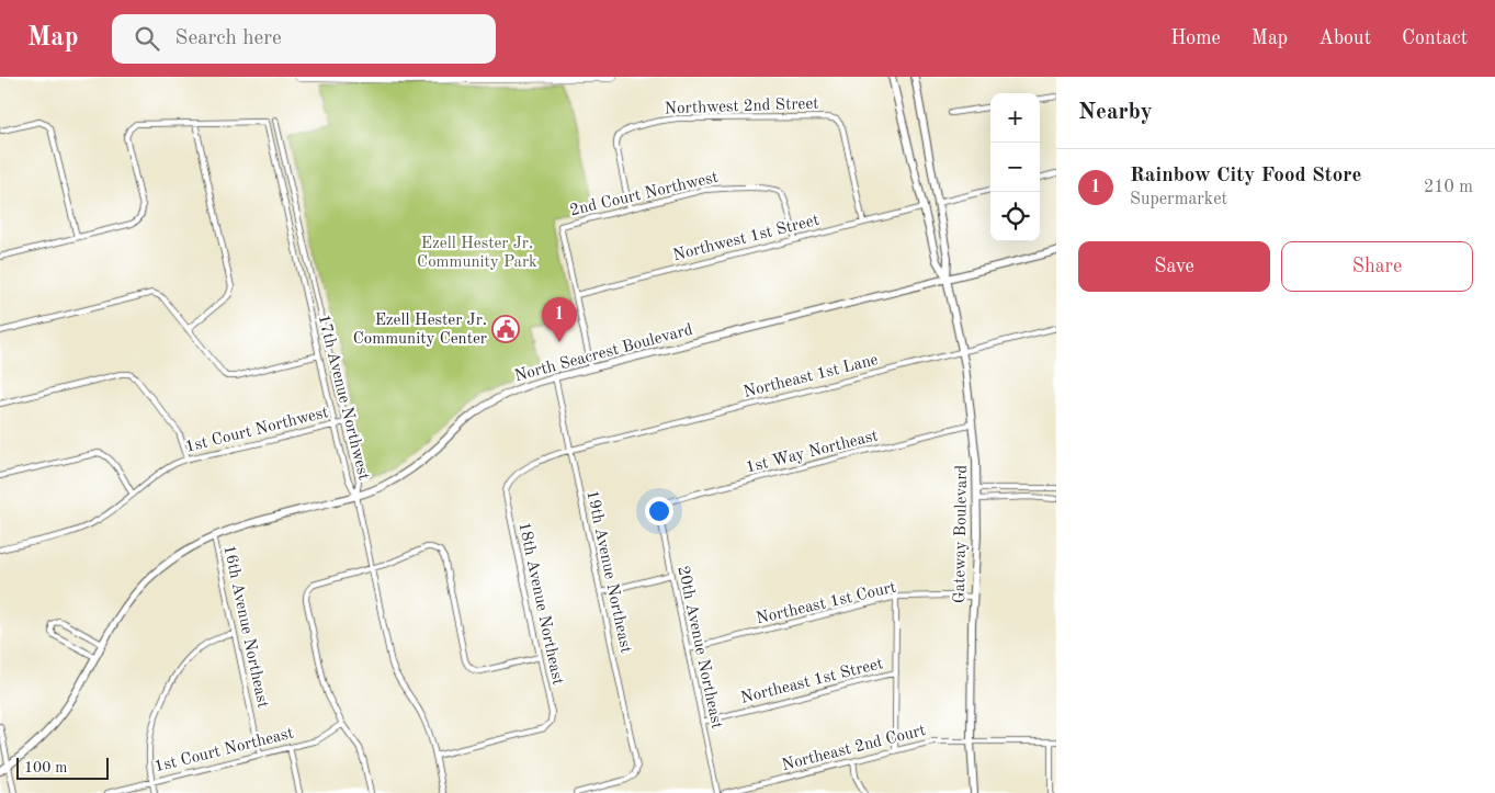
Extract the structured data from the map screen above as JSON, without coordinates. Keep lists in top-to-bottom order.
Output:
{
  "streets": {
    "street": [
      "Northwest 2nd Street",
      "2nd Court Northwest",
      "Northwest 1st Street",
      "North Seacrest Boulevard",
      "Northeast 1st Lane",
      "17th Avenue Northwest",
      "1st Court Northwest",
      "1st Way Northeast",
      "Gateway Boulevard",
      "19th Avenue Northeast",
      "Northeast 1st Court",
      "18th Avenue Northeast",
      "16th Avenue Northeast",
      "20th Avenue Northeast",
      "Northeast 1st Street",
      "Northeast 2nd Court",
      "1st Court Northeast"
    ]
  },
  "crossings": [
    ["Northwest 2nd Street", "2nd Court Northwest"],
    ["Northwest 2nd Street", "Northwest 1st Street"],
    ["2nd Court Northwest", "Northwest 1st Street"],
    ["Northwest 1st Street", "Gateway Boulevard"],
    ["North Seacrest Boulevard", "17th Avenue Northwest"],
    ["North Seacrest Boulevard", "Gateway Boulevard"],
    ["North Seacrest Boulevard", "19th Avenue Northeast"],
    ["North Seacrest Boulevard", "16th Avenue Northeast"],
    ["Northeast 1st Lane", "Gateway Boulevard"],
    ["Northeast 1st Lane", "19th Avenue Northeast"],
    ["Northeast 1st Lane", "18th Avenue Northeast"],
    ["17th Avenue Northwest", "1st Court Northwest"],
    ["1st Way Northeast", "Gateway Boulevard"],
    ["1st Way Northeast", "20th Avenue Northeast"],
    ["Gateway Boulevard", "Northeast 1st Court"],
    ["Gateway Boulevard", "Northeast 2nd Court"],
    ["19th Avenue Northeast", "18th Avenue Northeast"],
    ["Northeast 1st Court", "20th Avenue Northeast"],
    ["16th Avenue Northeast", "1st Court Northeast"],
    ["20th Avenue Northeast", "Northeast 1st Street"]
  ],
  "parks": ["Ezell Hester Jr. Community Park"],
  "places": {
    "public building": ["Ezell Hester Jr. Community Center"]
  },
  "scale_bar": "100 m",
  "page": {
    "header": "Map",
    "search": "Search here",
    "nav": [
      "Home",
      "Map",
      "About",
      "Contact"
    ],
    "heading": "Nearby",
    "map_buttons": ["+", "−"],
    "list": [
      {
        "mark": "1",
        "name": "Rainbow City Food Store",
        "note": "Supermarket",
        "value": "210 m"
      }
    ],
    "buttons": ["Save", "Share"],
    "pins": "1",
    "scale": "100 m"
  }
}
